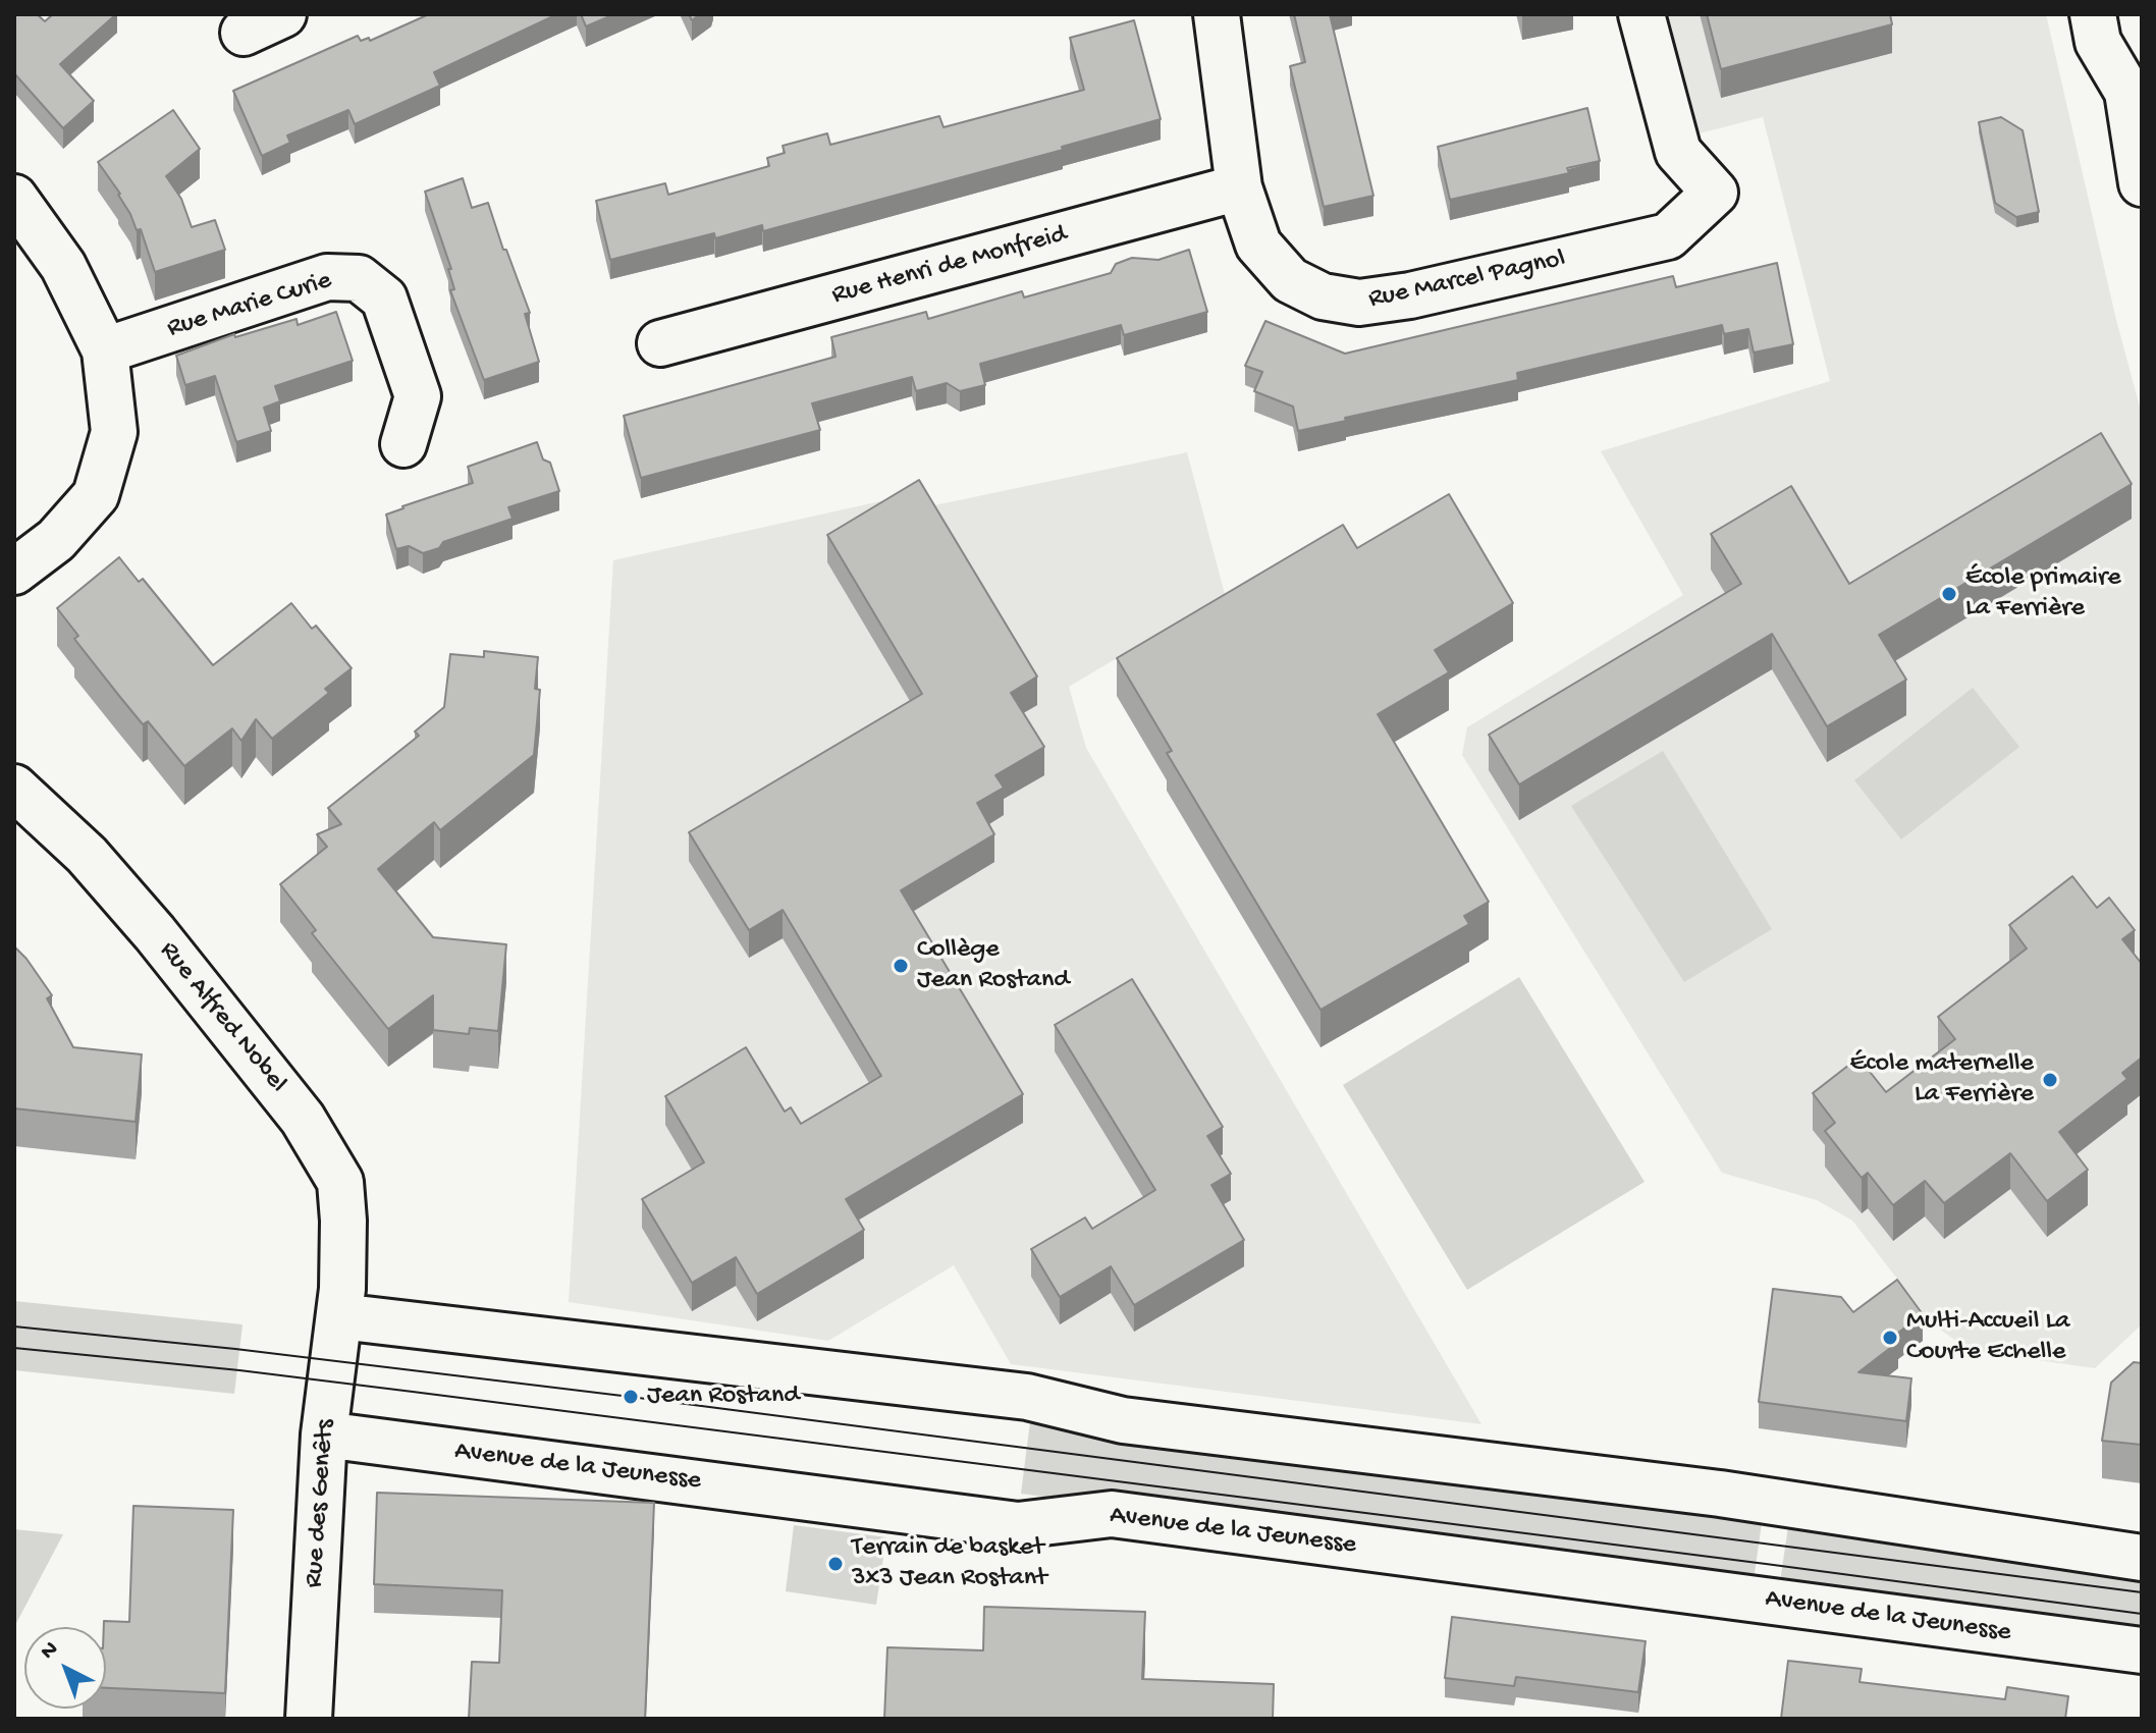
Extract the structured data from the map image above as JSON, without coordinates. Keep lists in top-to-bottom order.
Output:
{
  "streets": {
    "street": [
      "Rue Henri de Monfreid",
      "Rue Marcel Pagnol",
      "Rue Marie Curie",
      "Rue Alfred Nobel",
      "Avenue de la Jeunesse",
      "Rue des Genêts"
    ]
  },
  "crossings": [
    ["Rue Henri de Monfreid", "Rue Marcel Pagnol"],
    ["Rue Alfred Nobel", "Rue des Genêts"],
    ["Avenue de la Jeunesse", "Rue des Genêts"]
  ],
  "places": [
    "École primaire La Ferrière",
    "Collège Jean Rostand",
    "École maternelle La Ferrière",
    "Multi-Accueil La Courte Echelle",
    "Jean Rostand",
    "Terrain de basket 3x3 Jean Rostant"
  ],
  "north": "top left"
}
